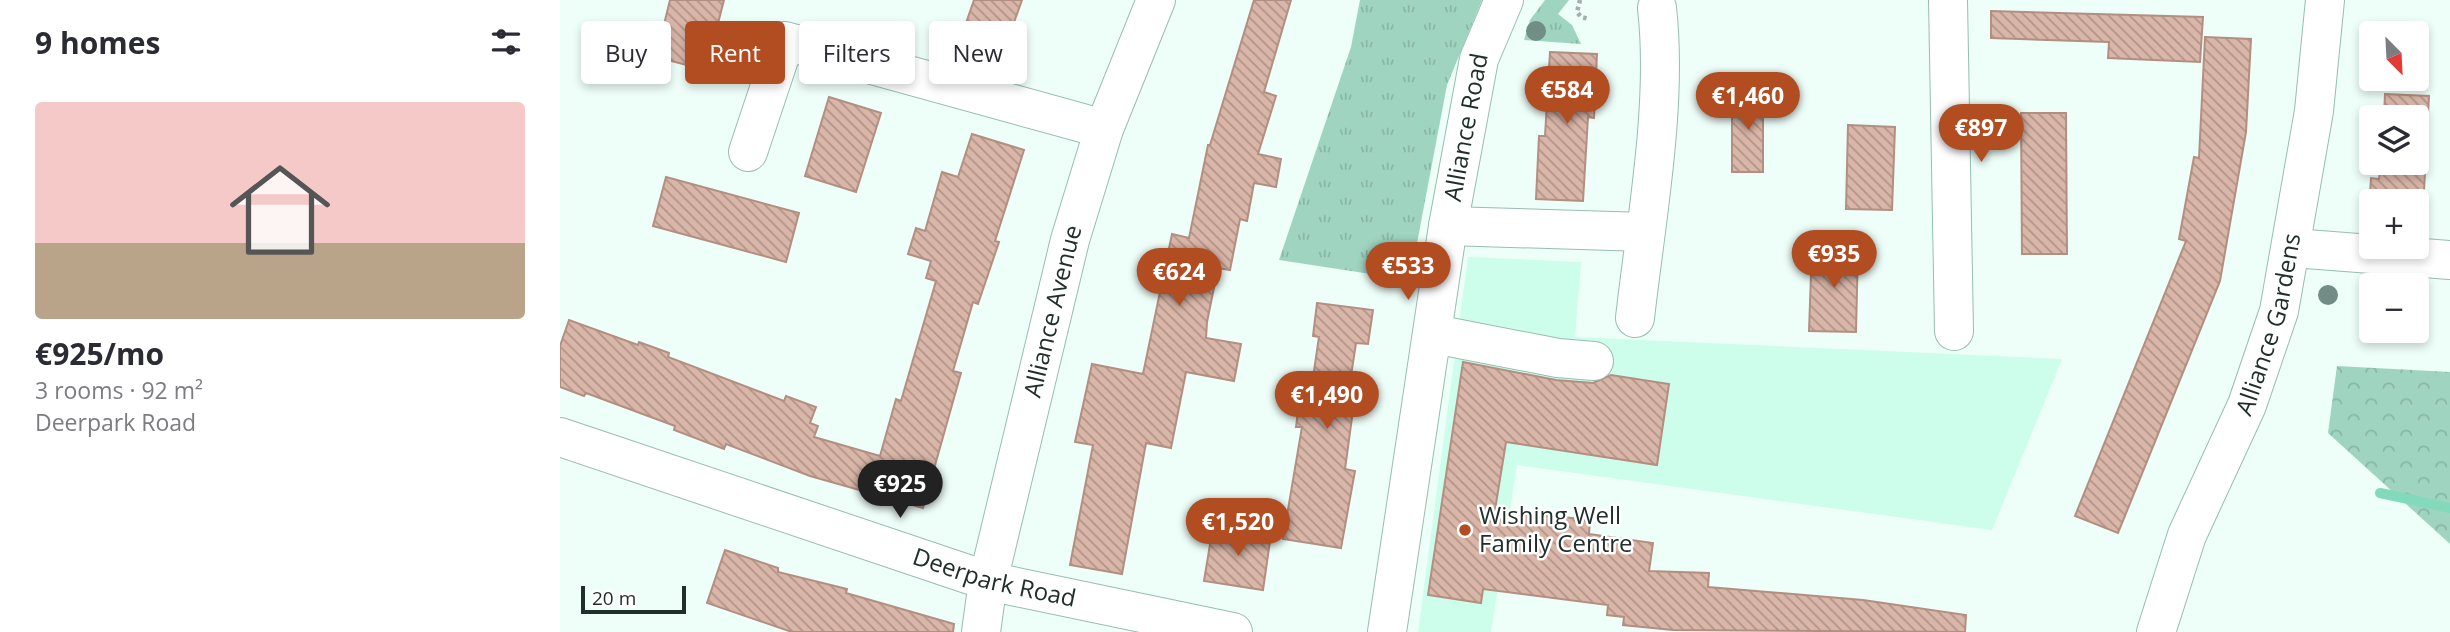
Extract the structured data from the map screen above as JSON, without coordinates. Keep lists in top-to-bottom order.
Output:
{
  "streets": {
    "street": [
      "Alliance Road",
      "Alliance Avenue",
      "Alliance Gardens",
      "Deerpark Road"
    ]
  },
  "crossings": [
    ["Alliance Avenue", "Deerpark Road"]
  ],
  "places": ["Wishing Well Family Centre"],
  "scale_bar": "20 m",
  "north": "bottom right",
  "page": {
    "heading": "9 homes",
    "map_buttons": ["+", "−"],
    "chip": [
      "Buy",
      "Rent",
      "Filters",
      "New"
    ],
    "price": [
      "€584",
      "€1,460",
      "€897",
      "€935",
      "€533",
      "€624",
      "€1,490",
      "€925",
      "€1,520"
    ],
    "list": [
      {
        "name": "€925/mo",
        "note": "3 rooms · 92 m² · Deerpark Road"
      }
    ],
    "scale": "20 m"
  }
}
